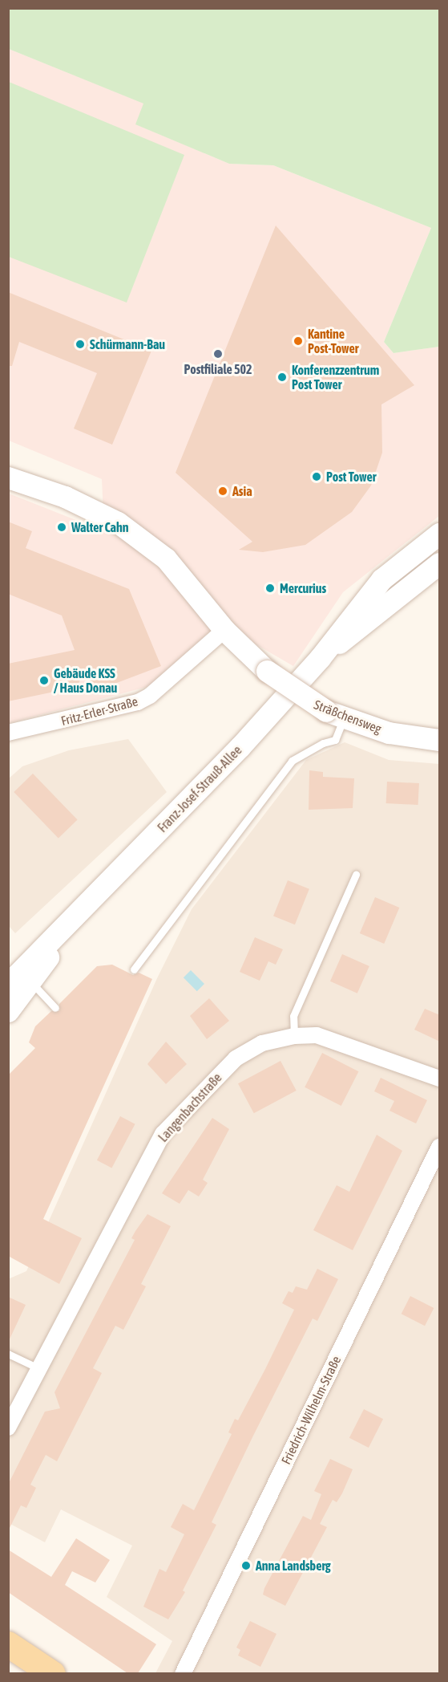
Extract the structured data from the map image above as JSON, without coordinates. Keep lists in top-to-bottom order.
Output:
{
  "streets": {
    "main road": ["Sträßchensweg", "Franz-Josef-Strauß-Allee"],
    "street": ["Fritz-Erler-Straße", "Langenbachstraße", "Friedrich-Wilhelm-Straße"]
  },
  "crossings": [
    ["Fritz-Erler-Straße", "Sträßchensweg"]
  ],
  "places": [
    "Kantine Post-Tower",
    "Schürmann-Bau",
    "Postfiliale 502",
    "Konferenzzentrum Post Tower",
    "Post Tower",
    "Asia",
    "Walter Cahn",
    "Mercurius",
    "Gebäude KSS / Haus Donau",
    "Anna Landsberg"
  ]
}
